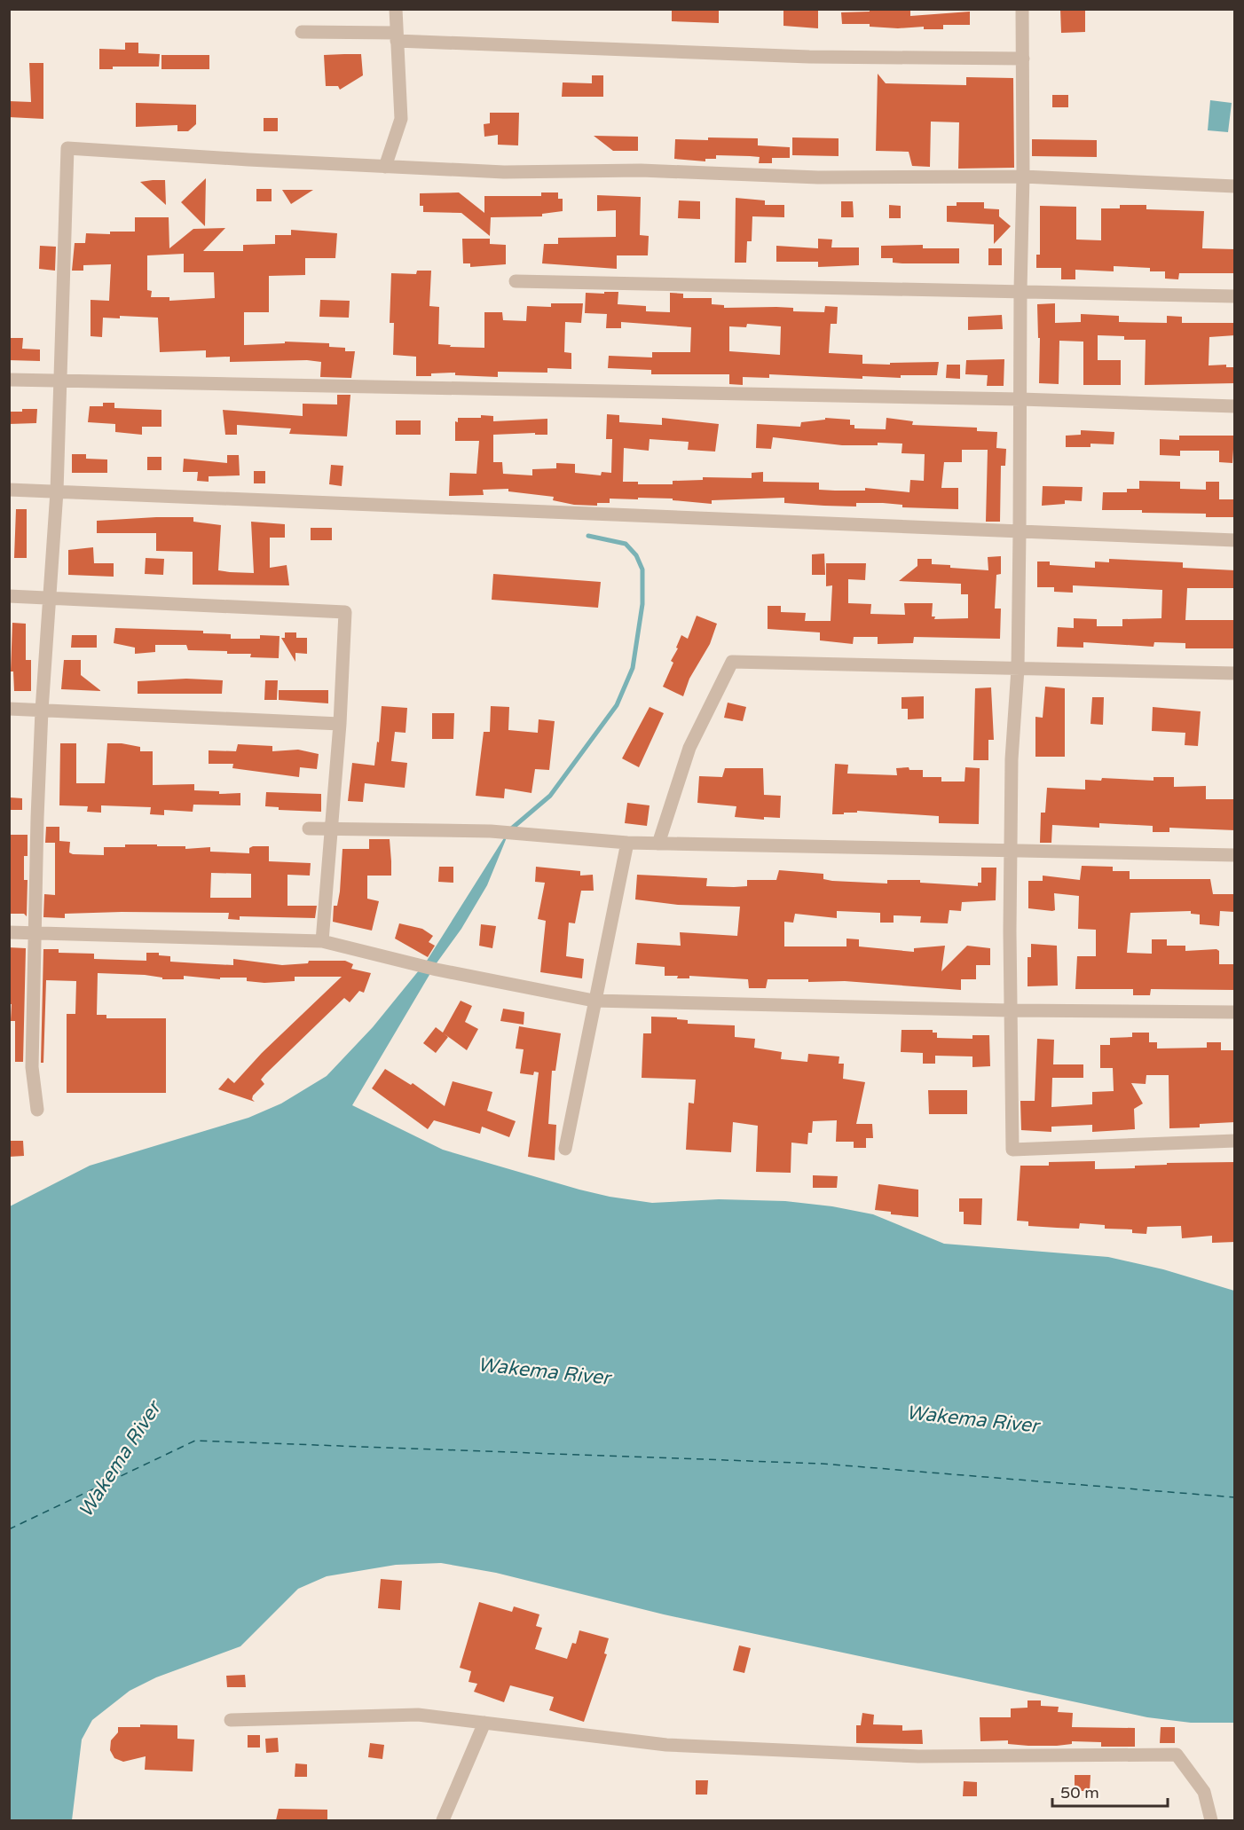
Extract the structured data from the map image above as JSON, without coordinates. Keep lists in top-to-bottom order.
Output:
{
  "water": ["Wakema River"],
  "scale_bar": "50 m"
}
